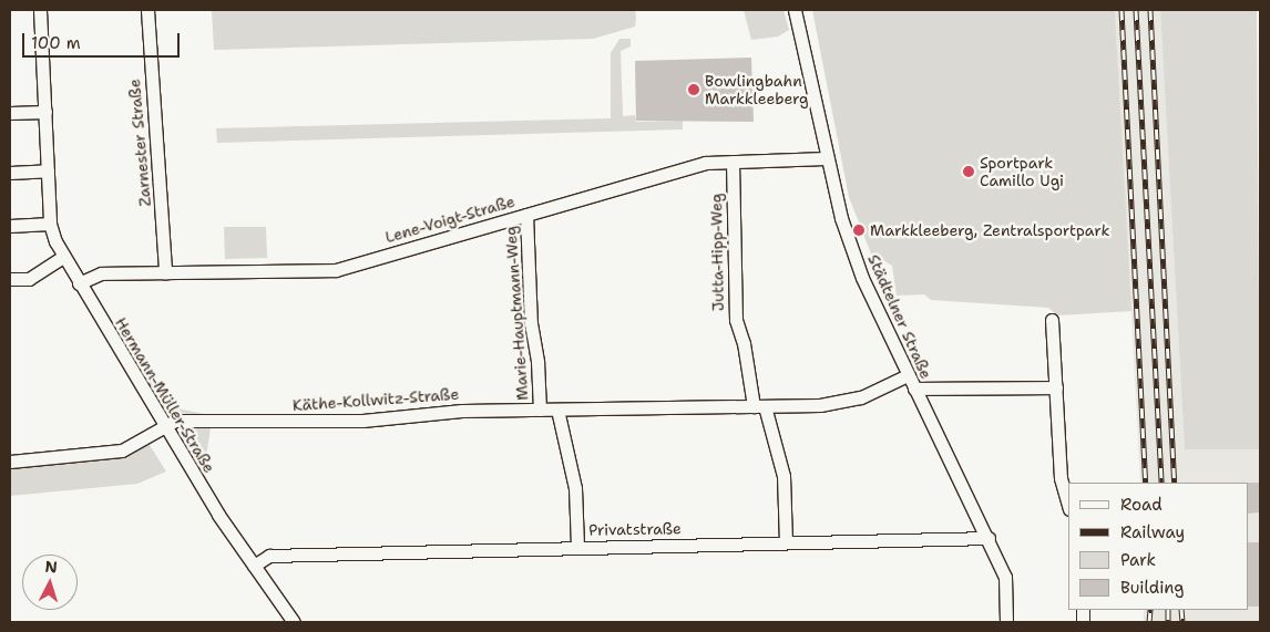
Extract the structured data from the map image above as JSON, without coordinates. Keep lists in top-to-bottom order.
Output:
{
  "streets": {
    "street": [
      "Zarnester Straße",
      "Lene-Voigt-Straße",
      "Jutta-Hipp-Weg",
      "Marie-Hauptmann-Weg",
      "Städtelner Straße",
      "Hermann-Müller-Straße",
      "Käthe-Kollwitz-Straße",
      "Privatstraße"
    ]
  },
  "crossings": [
    ["Zarnester Straße", "Lene-Voigt-Straße"],
    ["Lene-Voigt-Straße", "Jutta-Hipp-Weg"],
    ["Lene-Voigt-Straße", "Marie-Hauptmann-Weg"],
    ["Lene-Voigt-Straße", "Städtelner Straße"],
    ["Lene-Voigt-Straße", "Hermann-Müller-Straße"],
    ["Jutta-Hipp-Weg", "Käthe-Kollwitz-Straße"],
    ["Marie-Hauptmann-Weg", "Käthe-Kollwitz-Straße"],
    ["Städtelner Straße", "Käthe-Kollwitz-Straße"],
    ["Städtelner Straße", "Privatstraße"],
    ["Hermann-Müller-Straße", "Käthe-Kollwitz-Straße"],
    ["Hermann-Müller-Straße", "Privatstraße"]
  ],
  "places": ["Bowlingbahn Markkleeberg", "Sportpark Camillo Ugi", "Markkleeberg, Zentralsportpark"],
  "legend": [
    "Road",
    "Railway",
    "Park",
    "Building"
  ],
  "scale_bar": "100 m",
  "north": "top"
}
